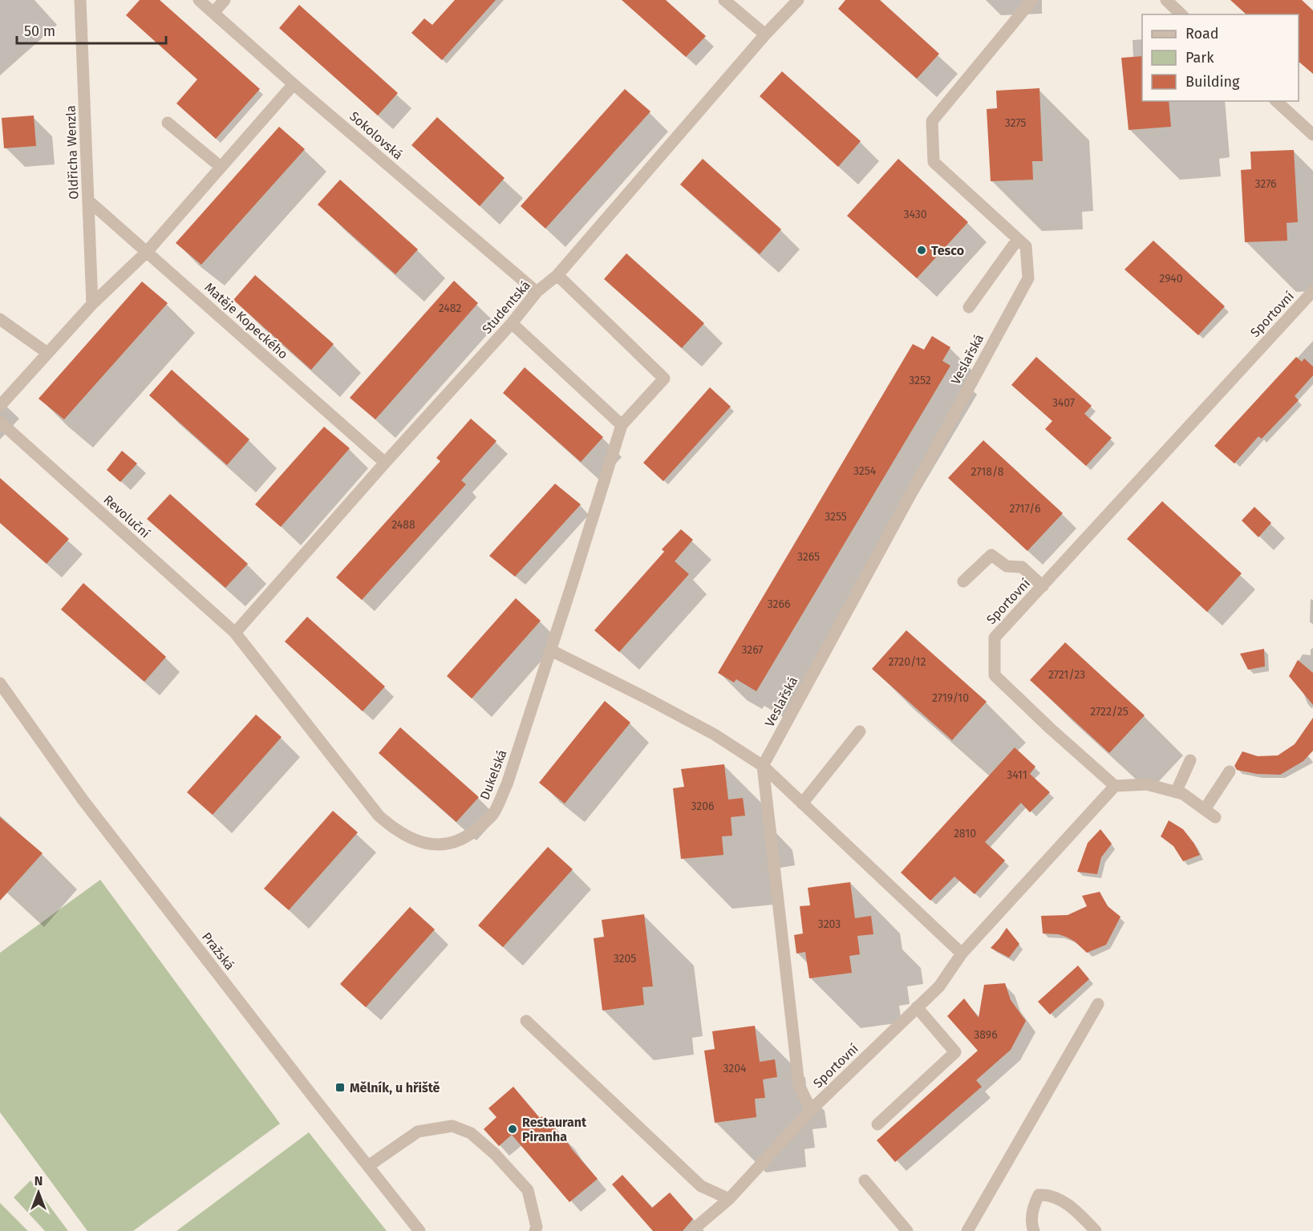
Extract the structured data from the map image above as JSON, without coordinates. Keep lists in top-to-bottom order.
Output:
{
  "streets": {
    "street": [
      "Sokolovská",
      "Oldřicha Wenzla",
      "Studentská",
      "Sportovní",
      "Matěje Kopeckého",
      "Veslařská",
      "Revoluční",
      "Dukelská",
      "Pražská"
    ]
  },
  "crossings": [
    ["Sokolovská", "Studentská"],
    ["Oldřicha Wenzla", "Matěje Kopeckého"],
    ["Studentská", "Matěje Kopeckého"],
    ["Studentská", "Revoluční"],
    ["Studentská", "Dukelská"],
    ["Revoluční", "Dukelská"]
  ],
  "places": {
    "other": ["Tesco", "Restaurant Piranha"],
    "transit": ["Mělník, u hřiště"]
  },
  "house_numbers": [
    "3275",
    "3276",
    "3430",
    "2940",
    "2482",
    "3252",
    "3407",
    "3254",
    "2718/8",
    "2717/6",
    "3255",
    "2488",
    "3265",
    "3266",
    "3267",
    "2720/12",
    "2721/23",
    "2719/10",
    "2722/25",
    "3411",
    "3206",
    "2810",
    "3203",
    "3205",
    "3896",
    "3204"
  ],
  "legend": ["Road", "Park", "Building"],
  "scale_bar": "50 m",
  "north": "top"
}
